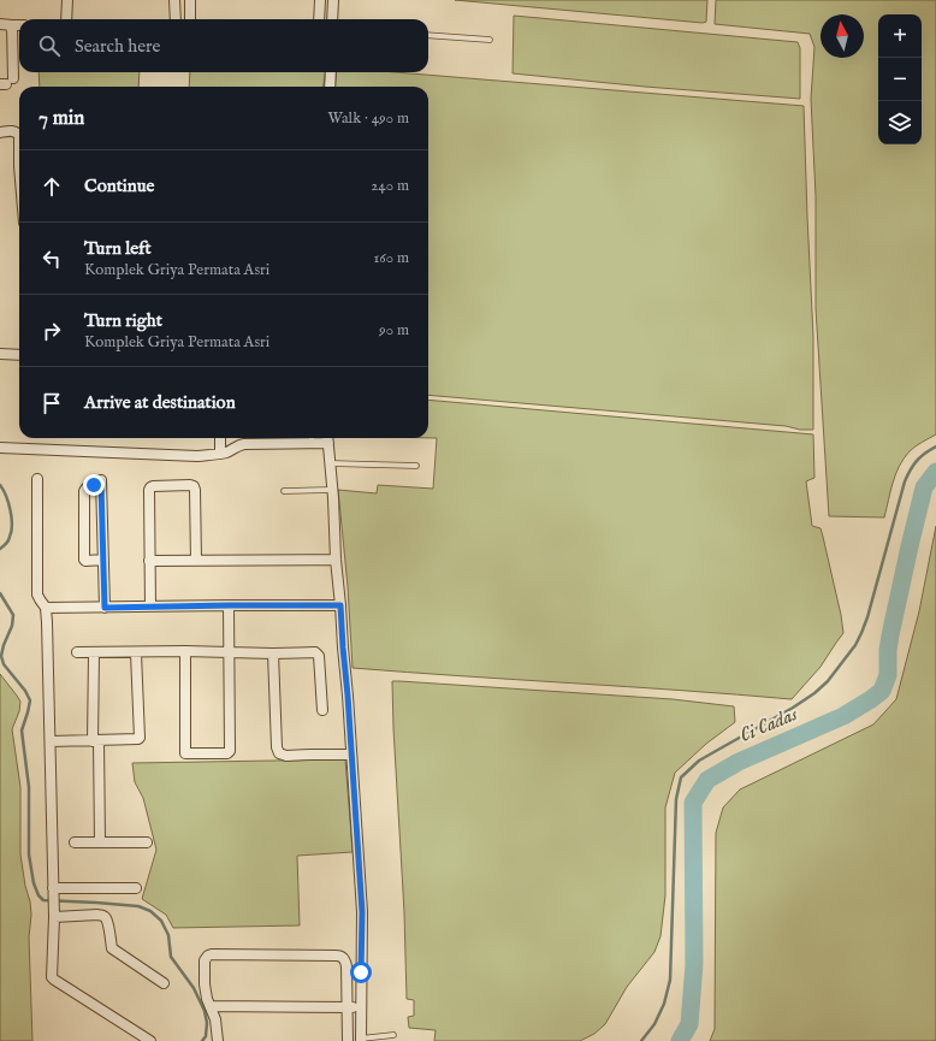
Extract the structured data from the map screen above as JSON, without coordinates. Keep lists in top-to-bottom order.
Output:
{
  "water": ["Ci Cadas"],
  "north": "top",
  "page": {
    "map_buttons": ["+", "−"],
    "search": "Search here",
    "heading": ["7 min", "Walk · 490 m"],
    "list": [
      ["Continue", "240 m"],
      ["Turn left", "Komplek Griya Permata Asri", "160 m"],
      ["Turn right", "Komplek Griya Permata Asri", "90 m"],
      "Arrive at destination"
    ]
  }
}
